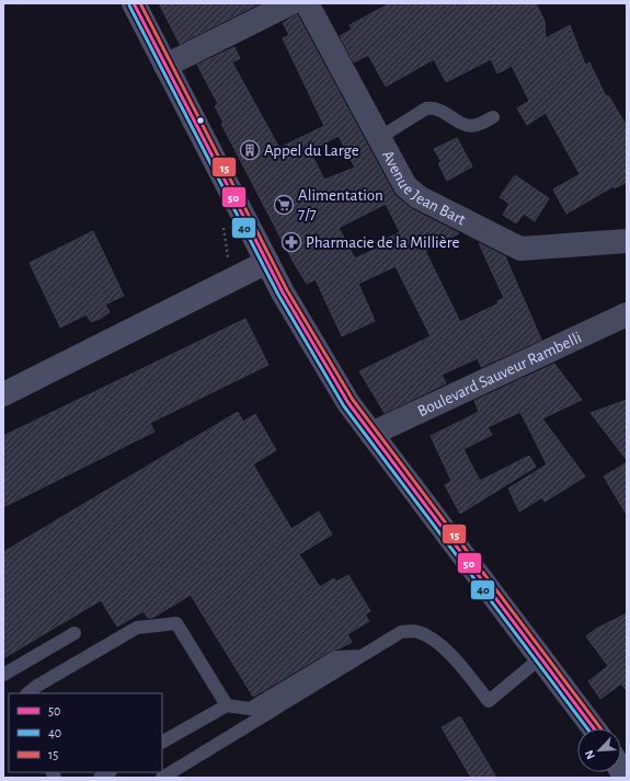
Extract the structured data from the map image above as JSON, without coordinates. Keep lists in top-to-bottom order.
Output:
{
  "streets": {
    "street": ["Avenue Jean Bart", "Boulevard Sauveur Rambelli"]
  },
  "places": {
    "building": ["Appel du Large"],
    "supermarket": ["Alimentation 7/7"],
    "pharmacy": ["Pharmacie de la Millière"]
  },
  "lines": ["transit line 50", "transit line 15", "transit line 40"],
  "legend": ["50", "40", "15"],
  "north": "bottom left"
}
